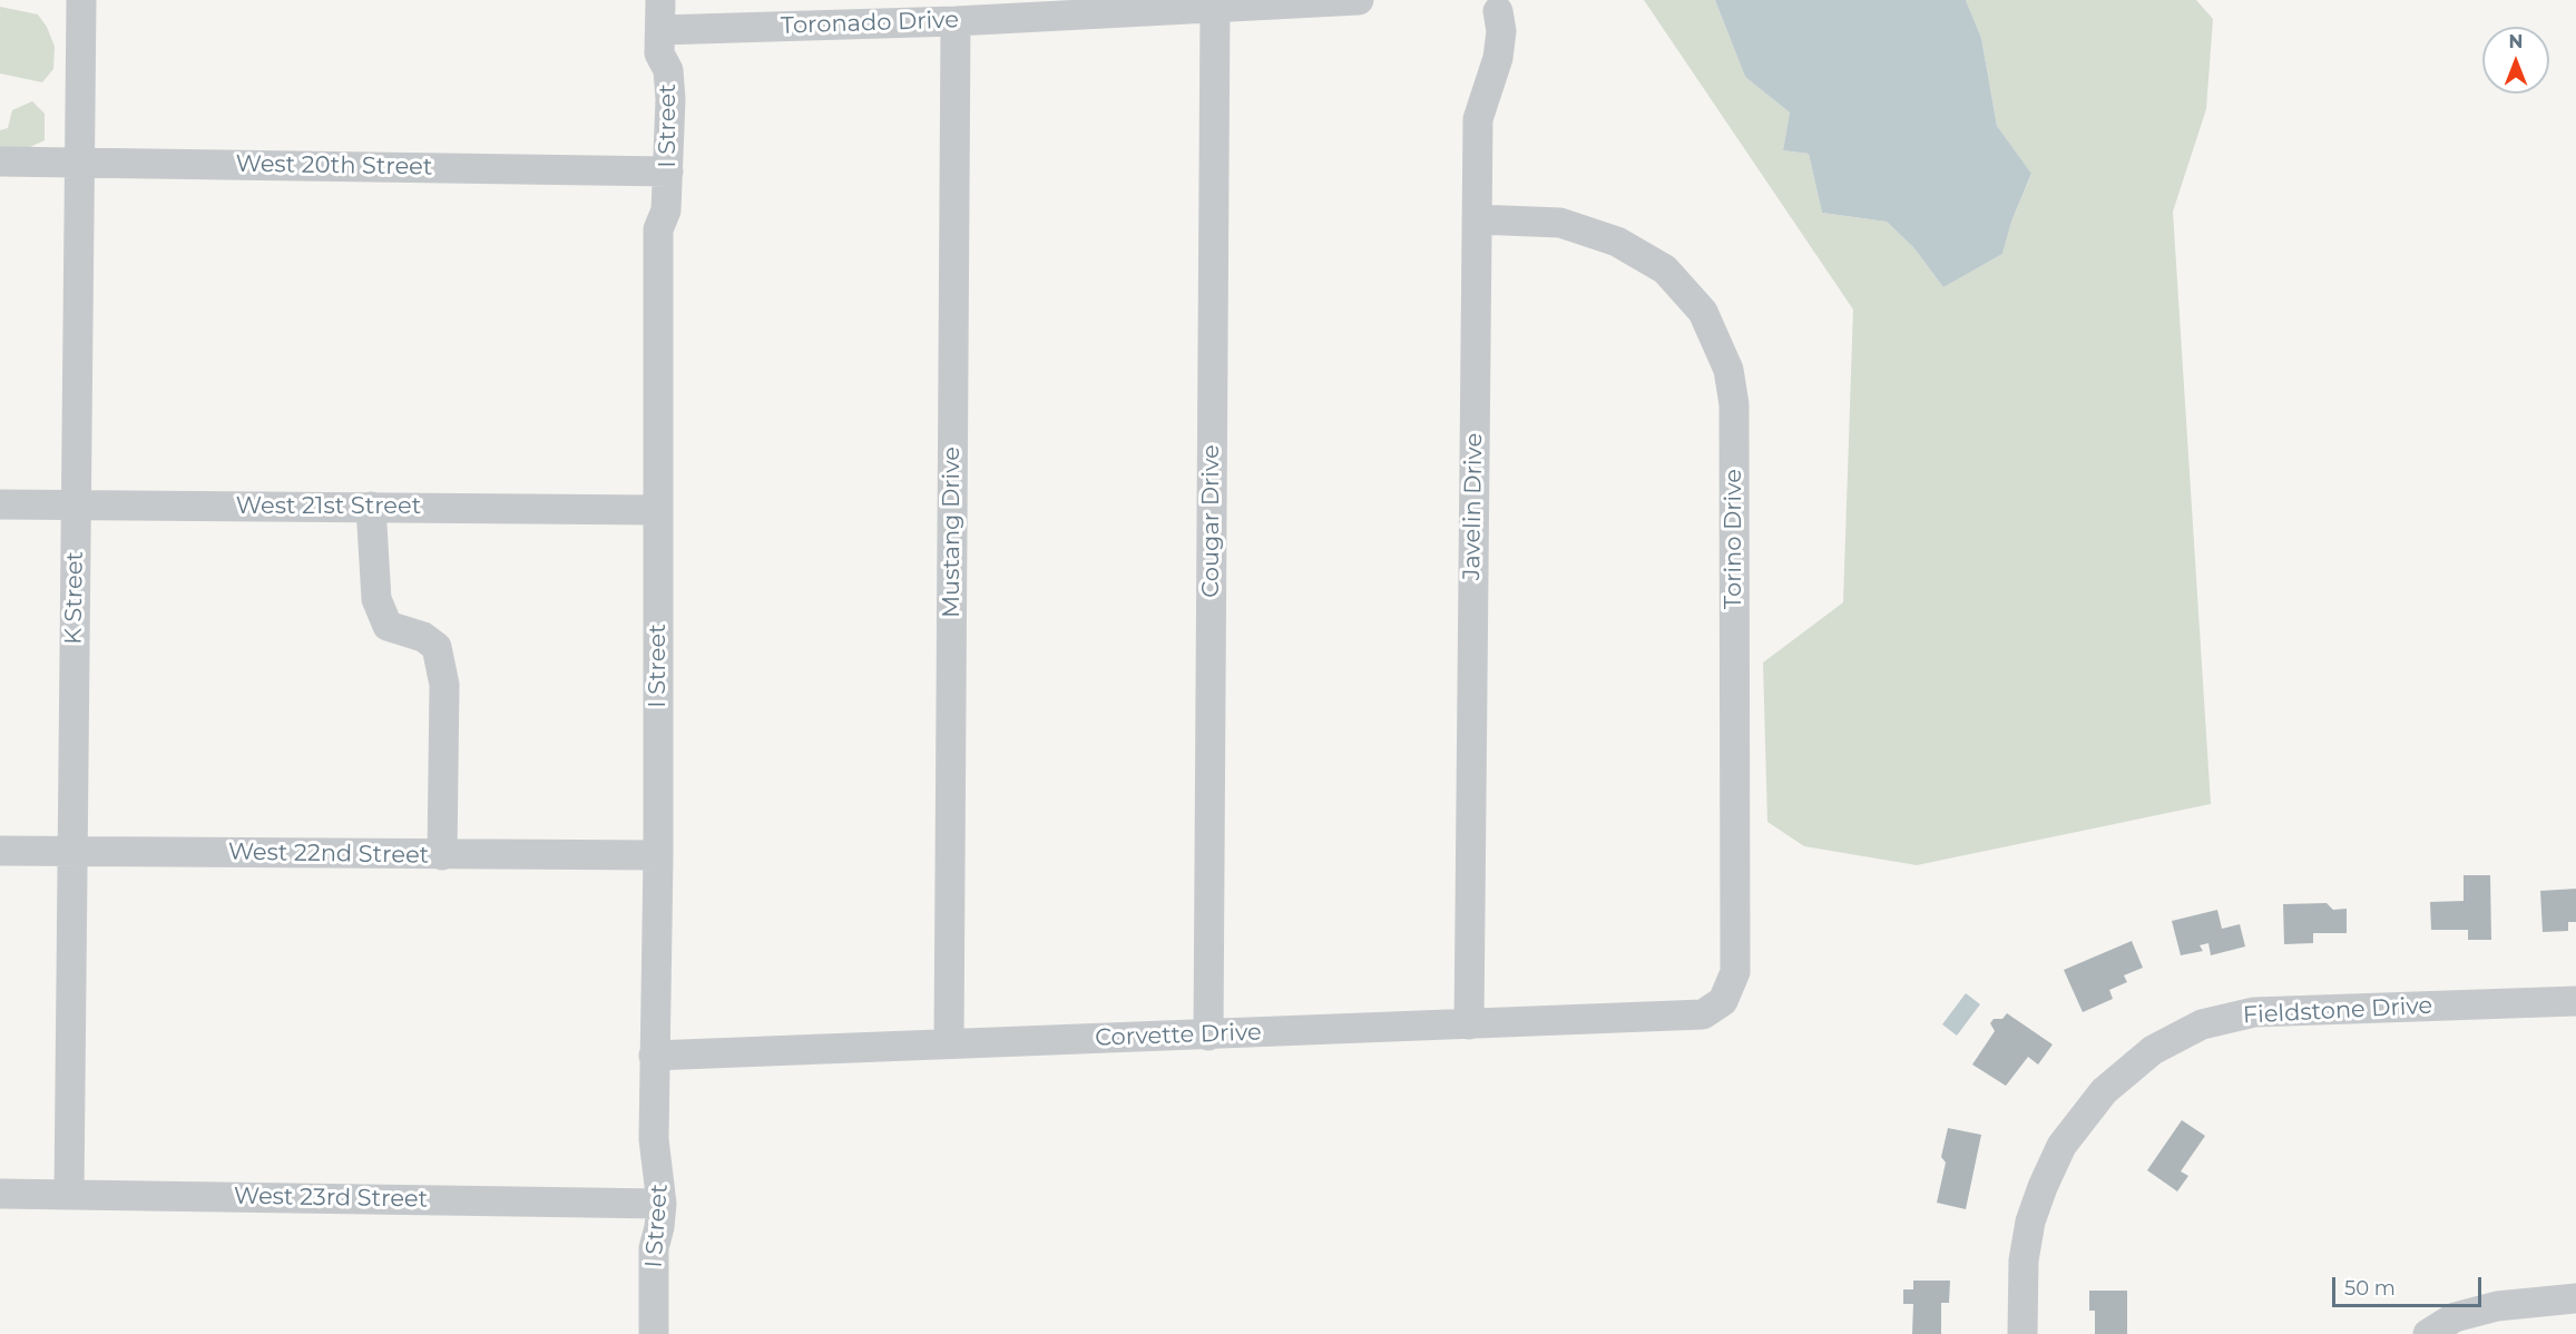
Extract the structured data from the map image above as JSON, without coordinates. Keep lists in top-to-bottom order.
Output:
{
  "streets": {
    "street": [
      "Toronado Drive",
      "I Street",
      "West 20th Street",
      "West 21st Street",
      "Javelin Drive",
      "Cougar Drive",
      "Mustang Drive",
      "Torino Drive",
      "K Street",
      "West 22nd Street",
      "Fieldstone Drive",
      "Corvette Drive",
      "West 23rd Street"
    ]
  },
  "crossings": [
    ["Toronado Drive", "I Street"],
    ["Toronado Drive", "Cougar Drive"],
    ["Toronado Drive", "Mustang Drive"],
    ["I Street", "West 20th Street"],
    ["I Street", "West 21st Street"],
    ["I Street", "West 22nd Street"],
    ["I Street", "Corvette Drive"],
    ["I Street", "West 23rd Street"],
    ["West 20th Street", "K Street"],
    ["West 21st Street", "K Street"],
    ["Javelin Drive", "Torino Drive"],
    ["Javelin Drive", "Corvette Drive"],
    ["Cougar Drive", "Corvette Drive"],
    ["Mustang Drive", "Corvette Drive"],
    ["Torino Drive", "Corvette Drive"],
    ["K Street", "West 22nd Street"],
    ["K Street", "West 23rd Street"]
  ],
  "scale_bar": "50 m",
  "north": "top"
}
